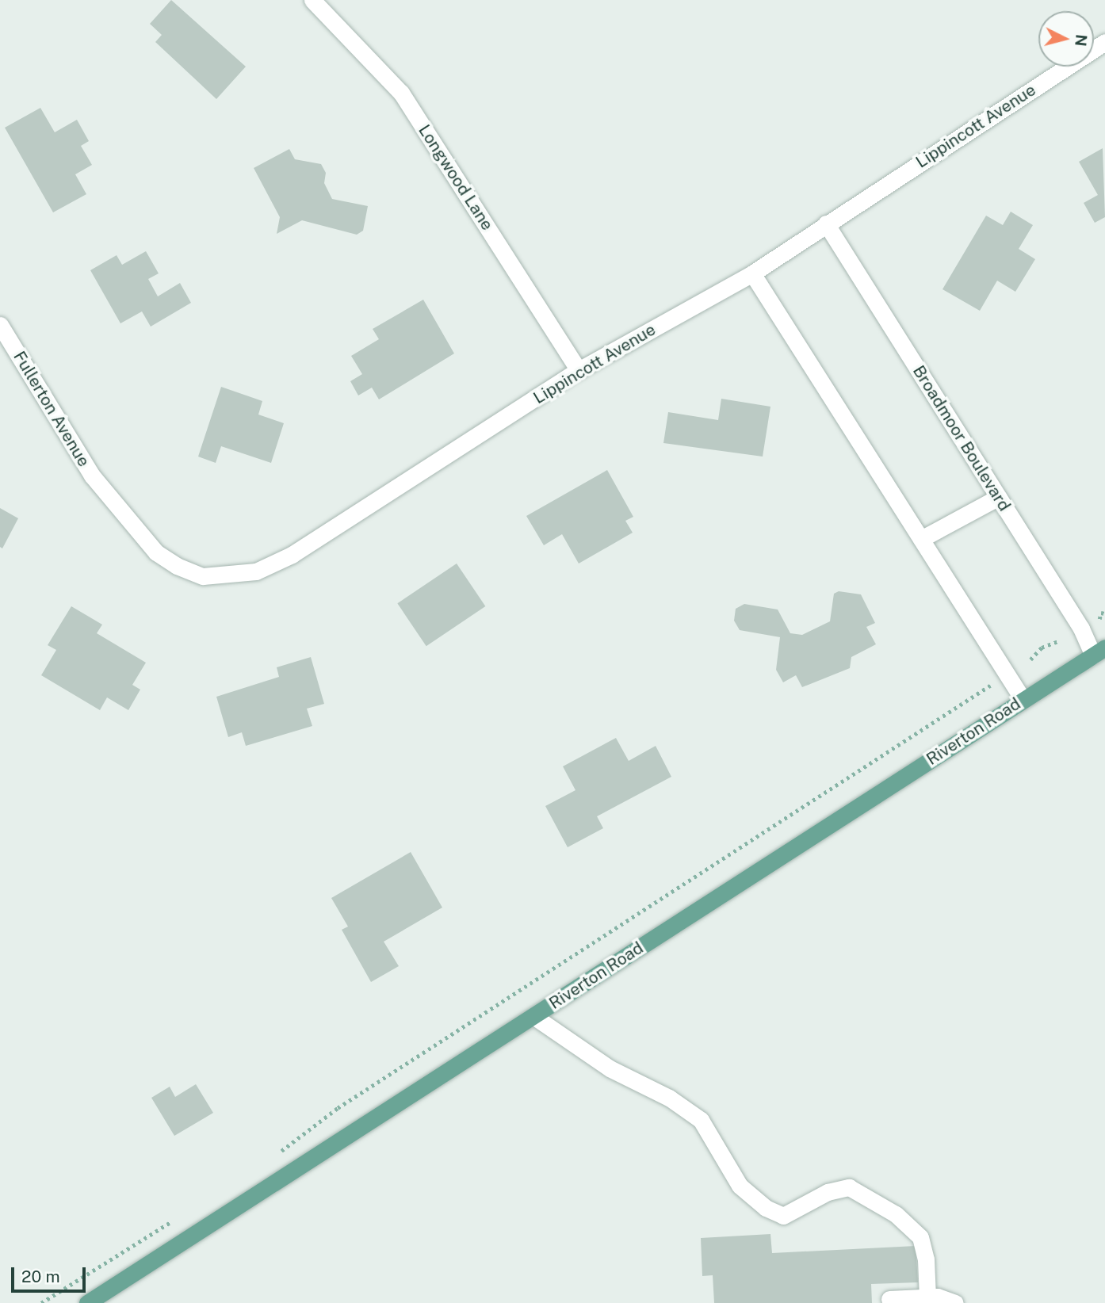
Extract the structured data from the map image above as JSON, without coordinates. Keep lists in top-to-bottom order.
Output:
{
  "streets": {
    "main road": ["Riverton Road"],
    "street": [
      "Lippincott Avenue",
      "Longwood Lane",
      "Fullerton Avenue",
      "Broadmoor Boulevard"
    ]
  },
  "crossings": [
    ["Lippincott Avenue", "Longwood Lane"],
    ["Lippincott Avenue", "Fullerton Avenue"],
    ["Lippincott Avenue", "Broadmoor Boulevard"],
    ["Broadmoor Boulevard", "Riverton Road"]
  ],
  "scale_bar": "20 m",
  "north": "right"
}
